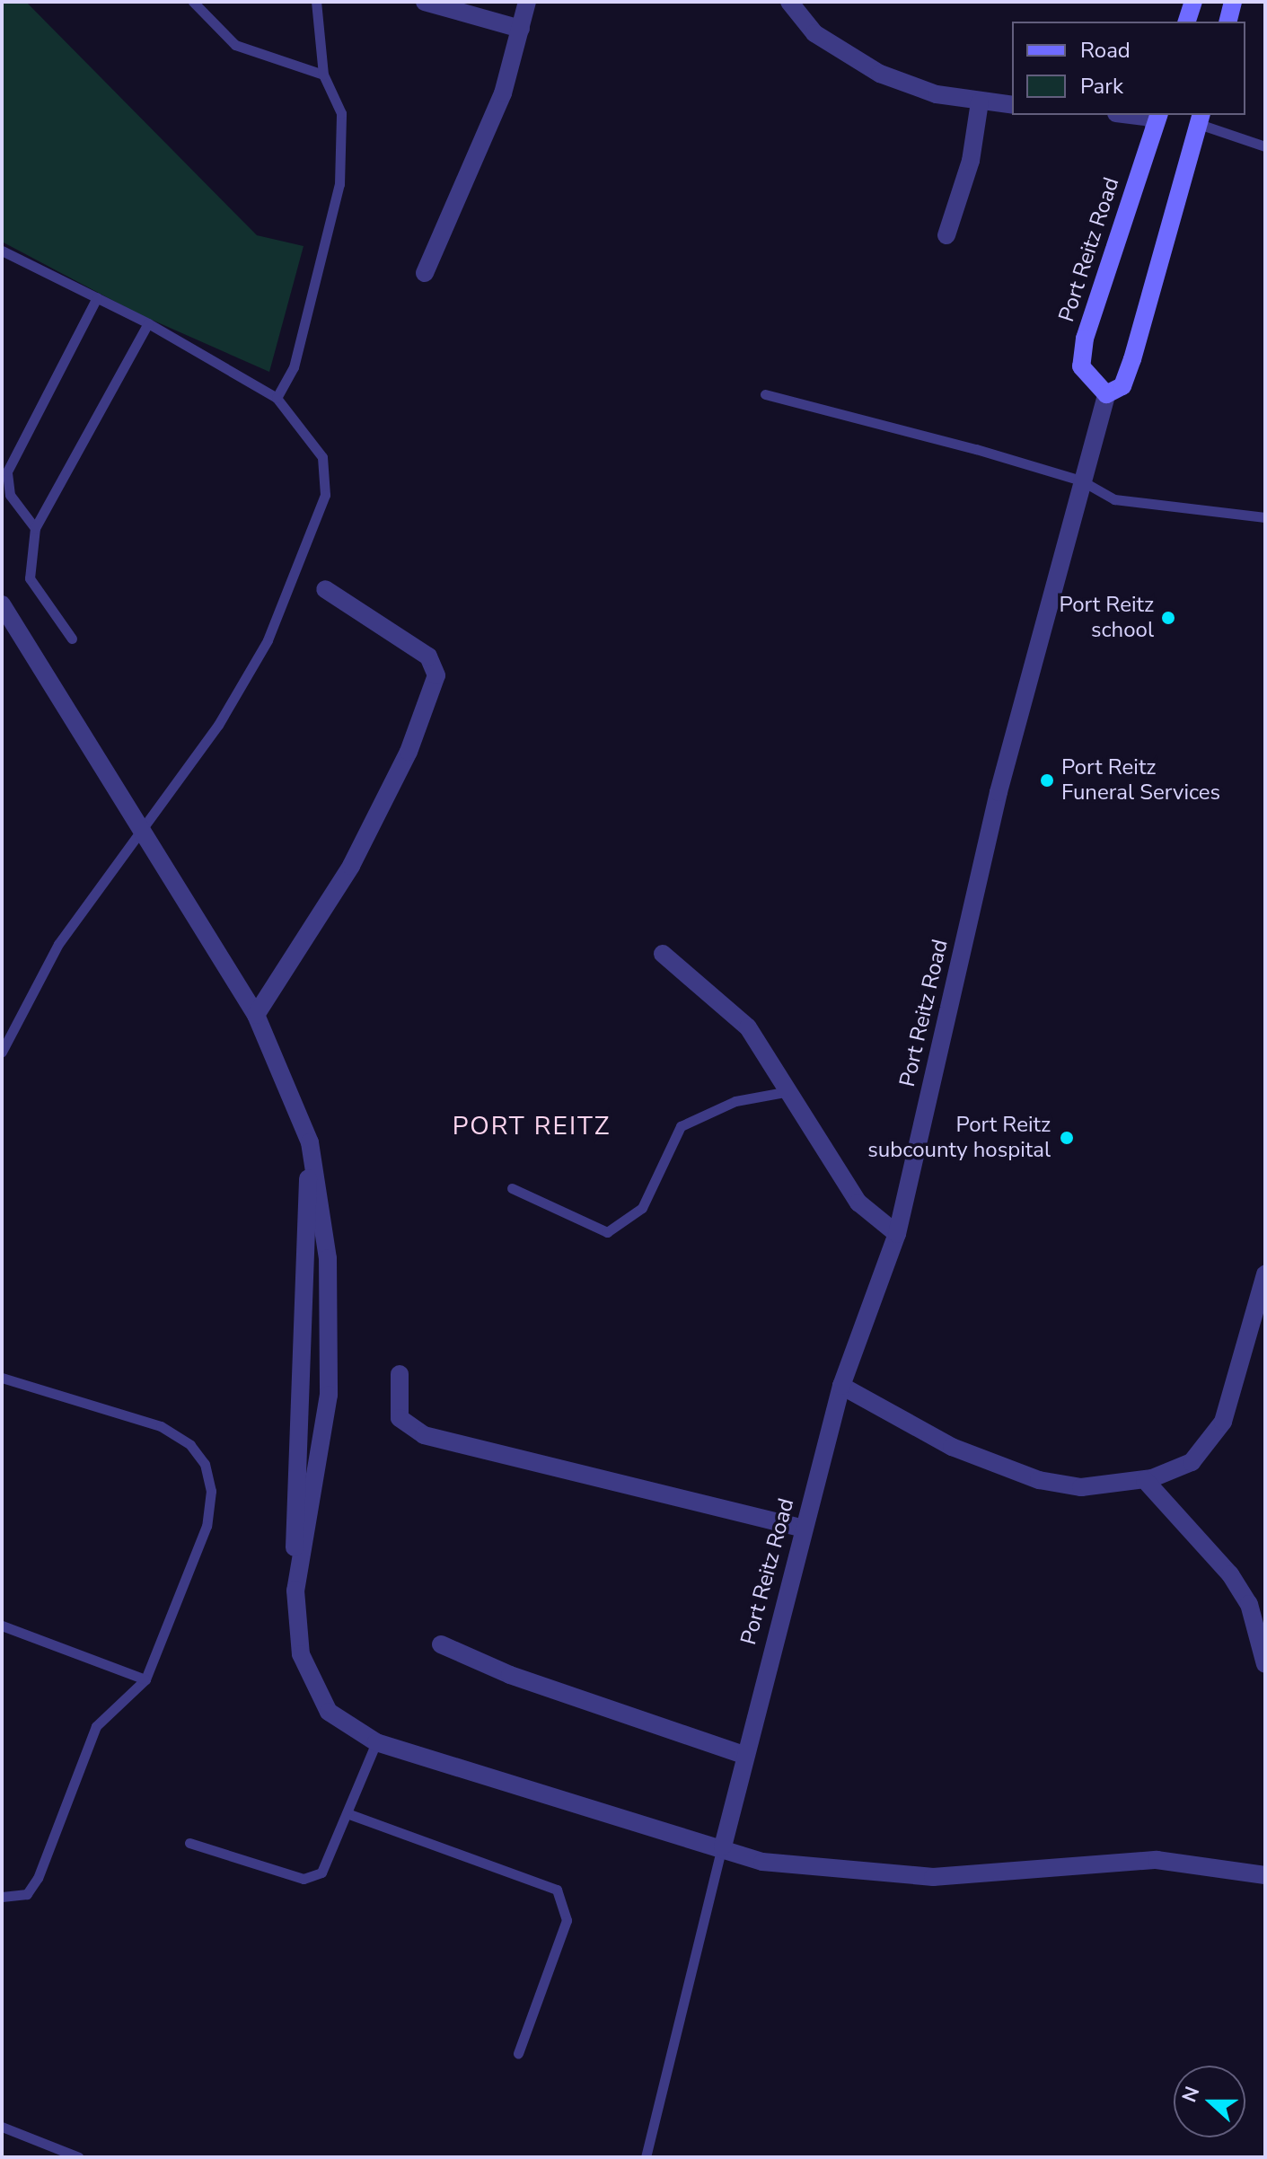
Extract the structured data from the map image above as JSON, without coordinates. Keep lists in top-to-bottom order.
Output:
{
  "streets": {
    "main road": ["Port Reitz Road"]
  },
  "districts": ["PORT REITZ"],
  "places": ["Port Reitz school", "Port Reitz Funeral Services", "Port Reitz subcounty hospital"],
  "legend": ["Road", "Park"],
  "north": "left"
}
